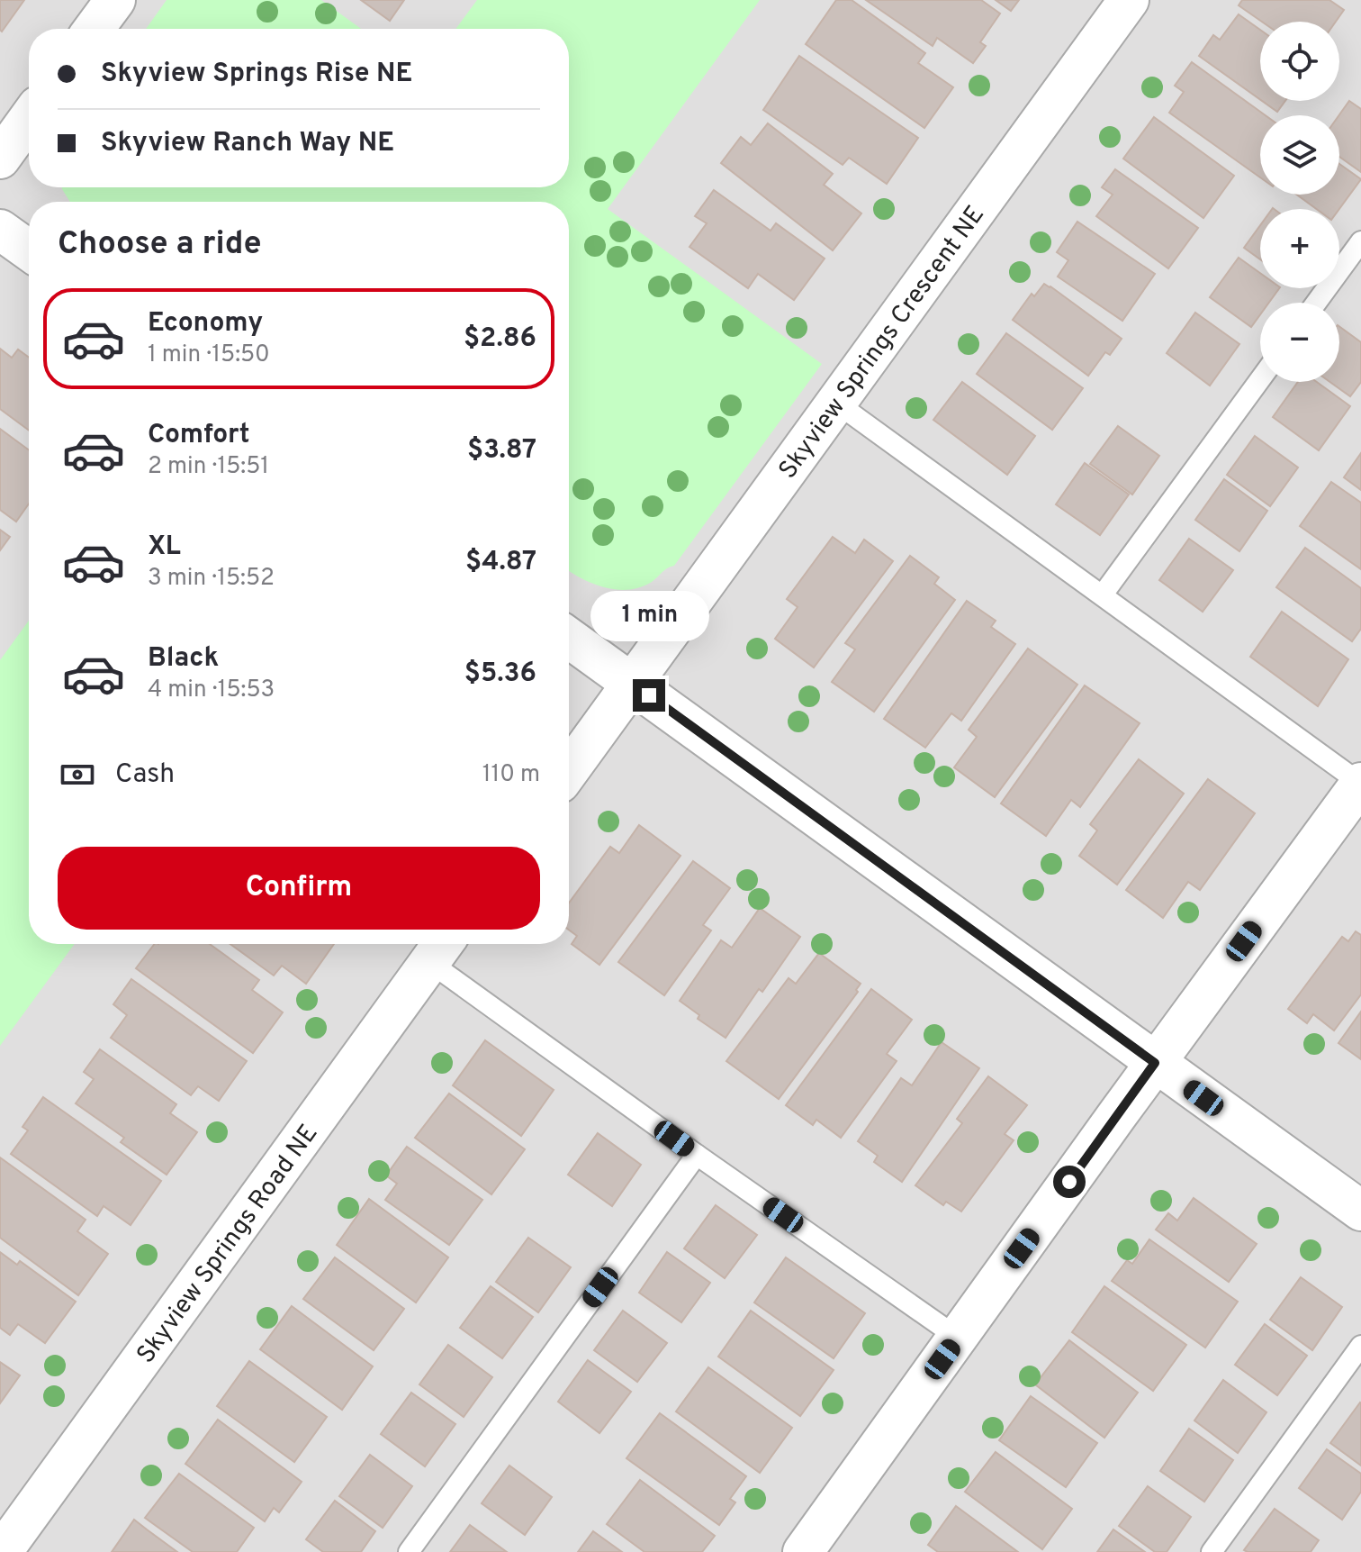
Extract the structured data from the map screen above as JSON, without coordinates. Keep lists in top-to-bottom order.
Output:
{
  "streets": {
    "street": ["Skyview Springs Crescent NE", "Skyview Springs Road NE"]
  },
  "page": {
    "map_buttons": ["+", "−"],
    "banner": ["Skyview Springs Rise NE", "Skyview Ranch Way NE"],
    "heading": "Choose a ride",
    "list": [
      {
        "name": "Economy",
        "note": "1 min · 15:50",
        "value": "$2.86"
      },
      {
        "name": "Comfort",
        "note": "2 min · 15:51",
        "value": "$3.87"
      },
      {
        "name": "XL",
        "note": "3 min · 15:52",
        "value": "$4.87"
      },
      {
        "name": "Black",
        "note": "4 min · 15:53",
        "value": "$5.36"
      }
    ],
    "bubble": "1 min",
    "pay": ["Cash", "110 m"],
    "buttons": "Confirm"
  }
}
